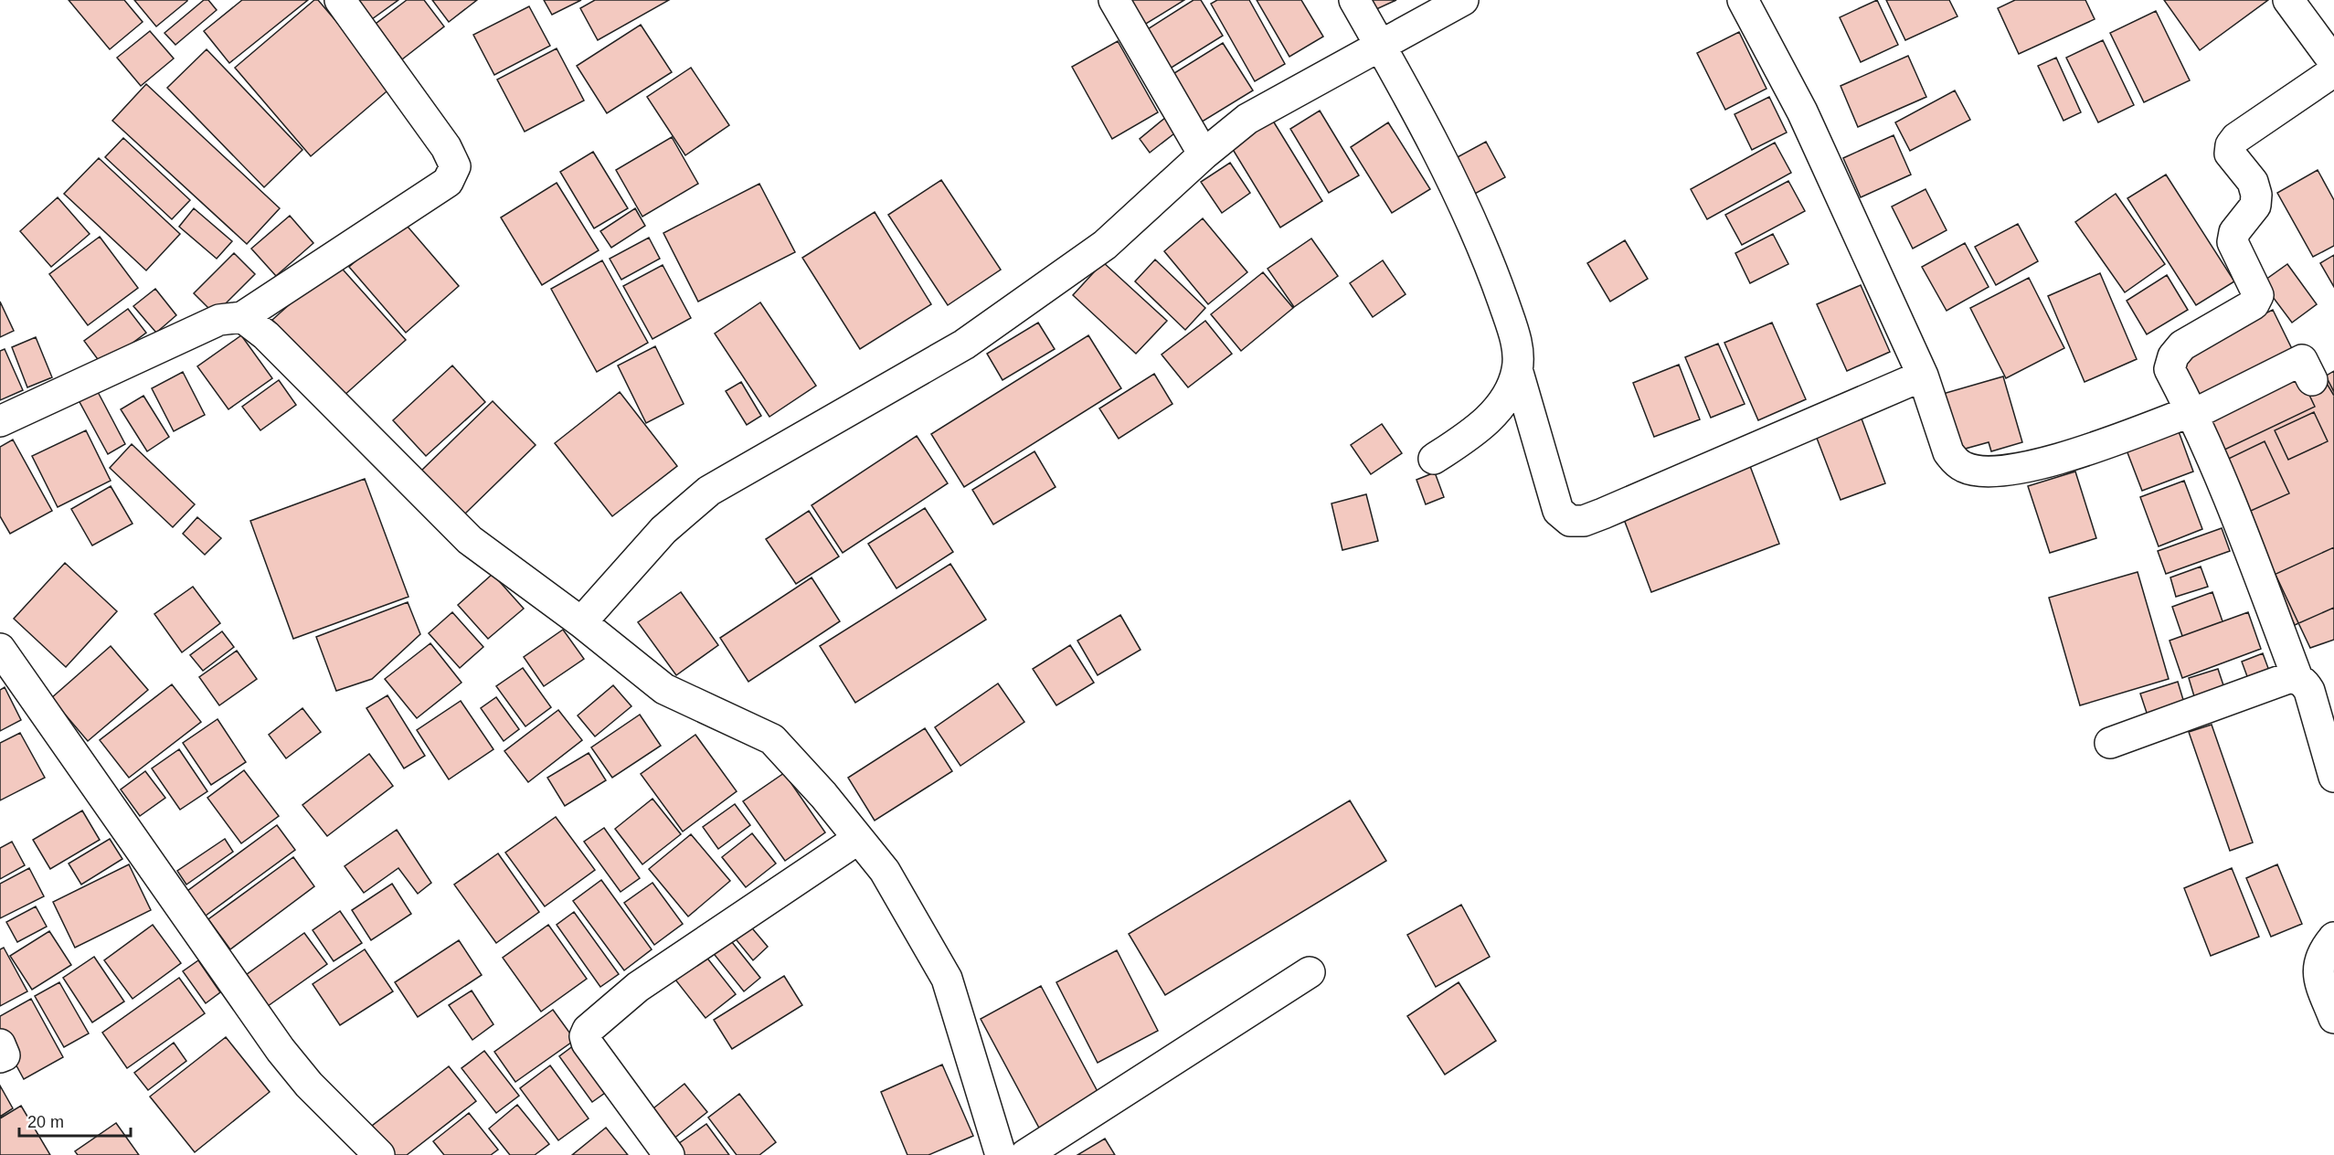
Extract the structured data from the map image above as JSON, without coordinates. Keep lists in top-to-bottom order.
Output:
{
  "scale_bar": "20 m"
}
